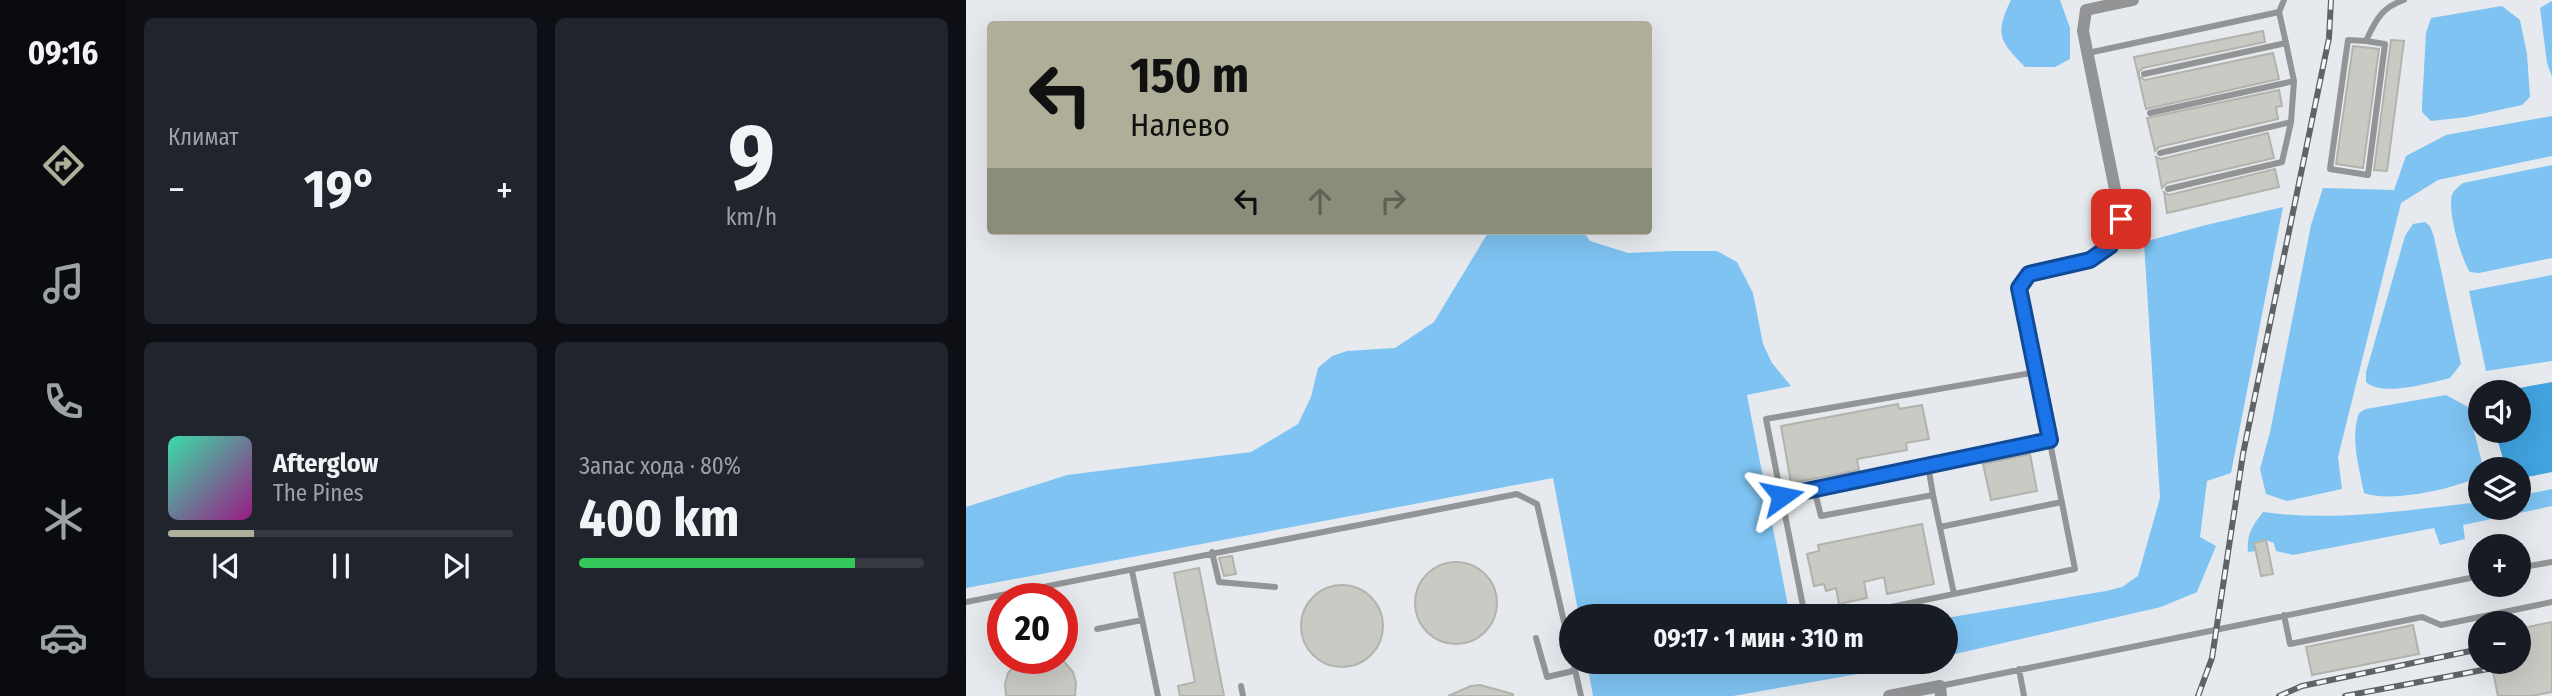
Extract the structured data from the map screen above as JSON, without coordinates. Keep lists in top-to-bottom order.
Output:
{
  "page": {
    "tabs": "09:16",
    "tile": [
      "Климат",
      ["9", "km/h"],
      ["Запас хода · 80%", "400 km"]
    ],
    "turn": ["150 m", "Налево"],
    "heat": ["−", "19°", "+"],
    "map_buttons": ["+", "−"],
    "song": ["Afterglow", "The Pines"],
    "limit": "20",
    "trip": "09:17 · 1 мин · 310 m"
  }
}
